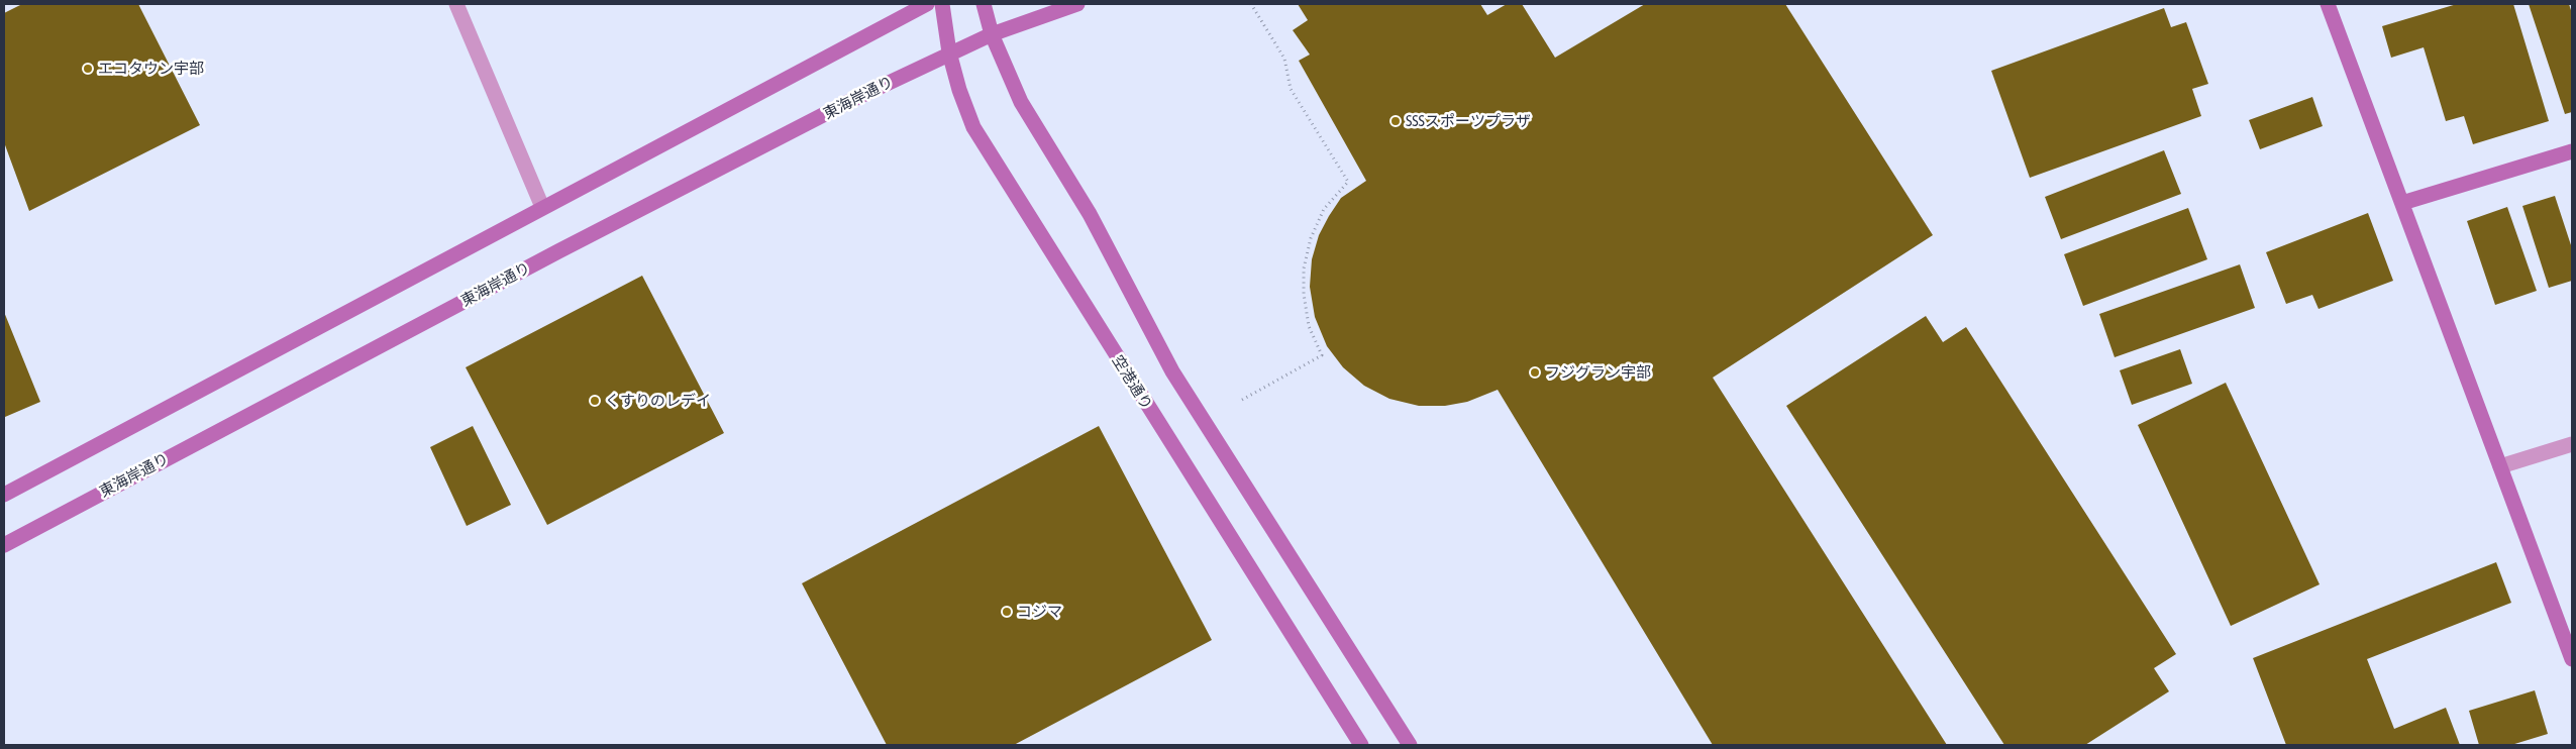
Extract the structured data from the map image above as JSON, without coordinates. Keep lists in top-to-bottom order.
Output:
{
  "streets": {
    "street": ["東海岸通り", "空港通り"]
  },
  "crossings": [
    ["東海岸通り", "空港通り"]
  ],
  "places": [
    "エコタウン宇部",
    "SSSスポーツプラザ",
    "フジグラン宇部",
    "くすりのレデイ",
    "コジマ"
  ]
}
